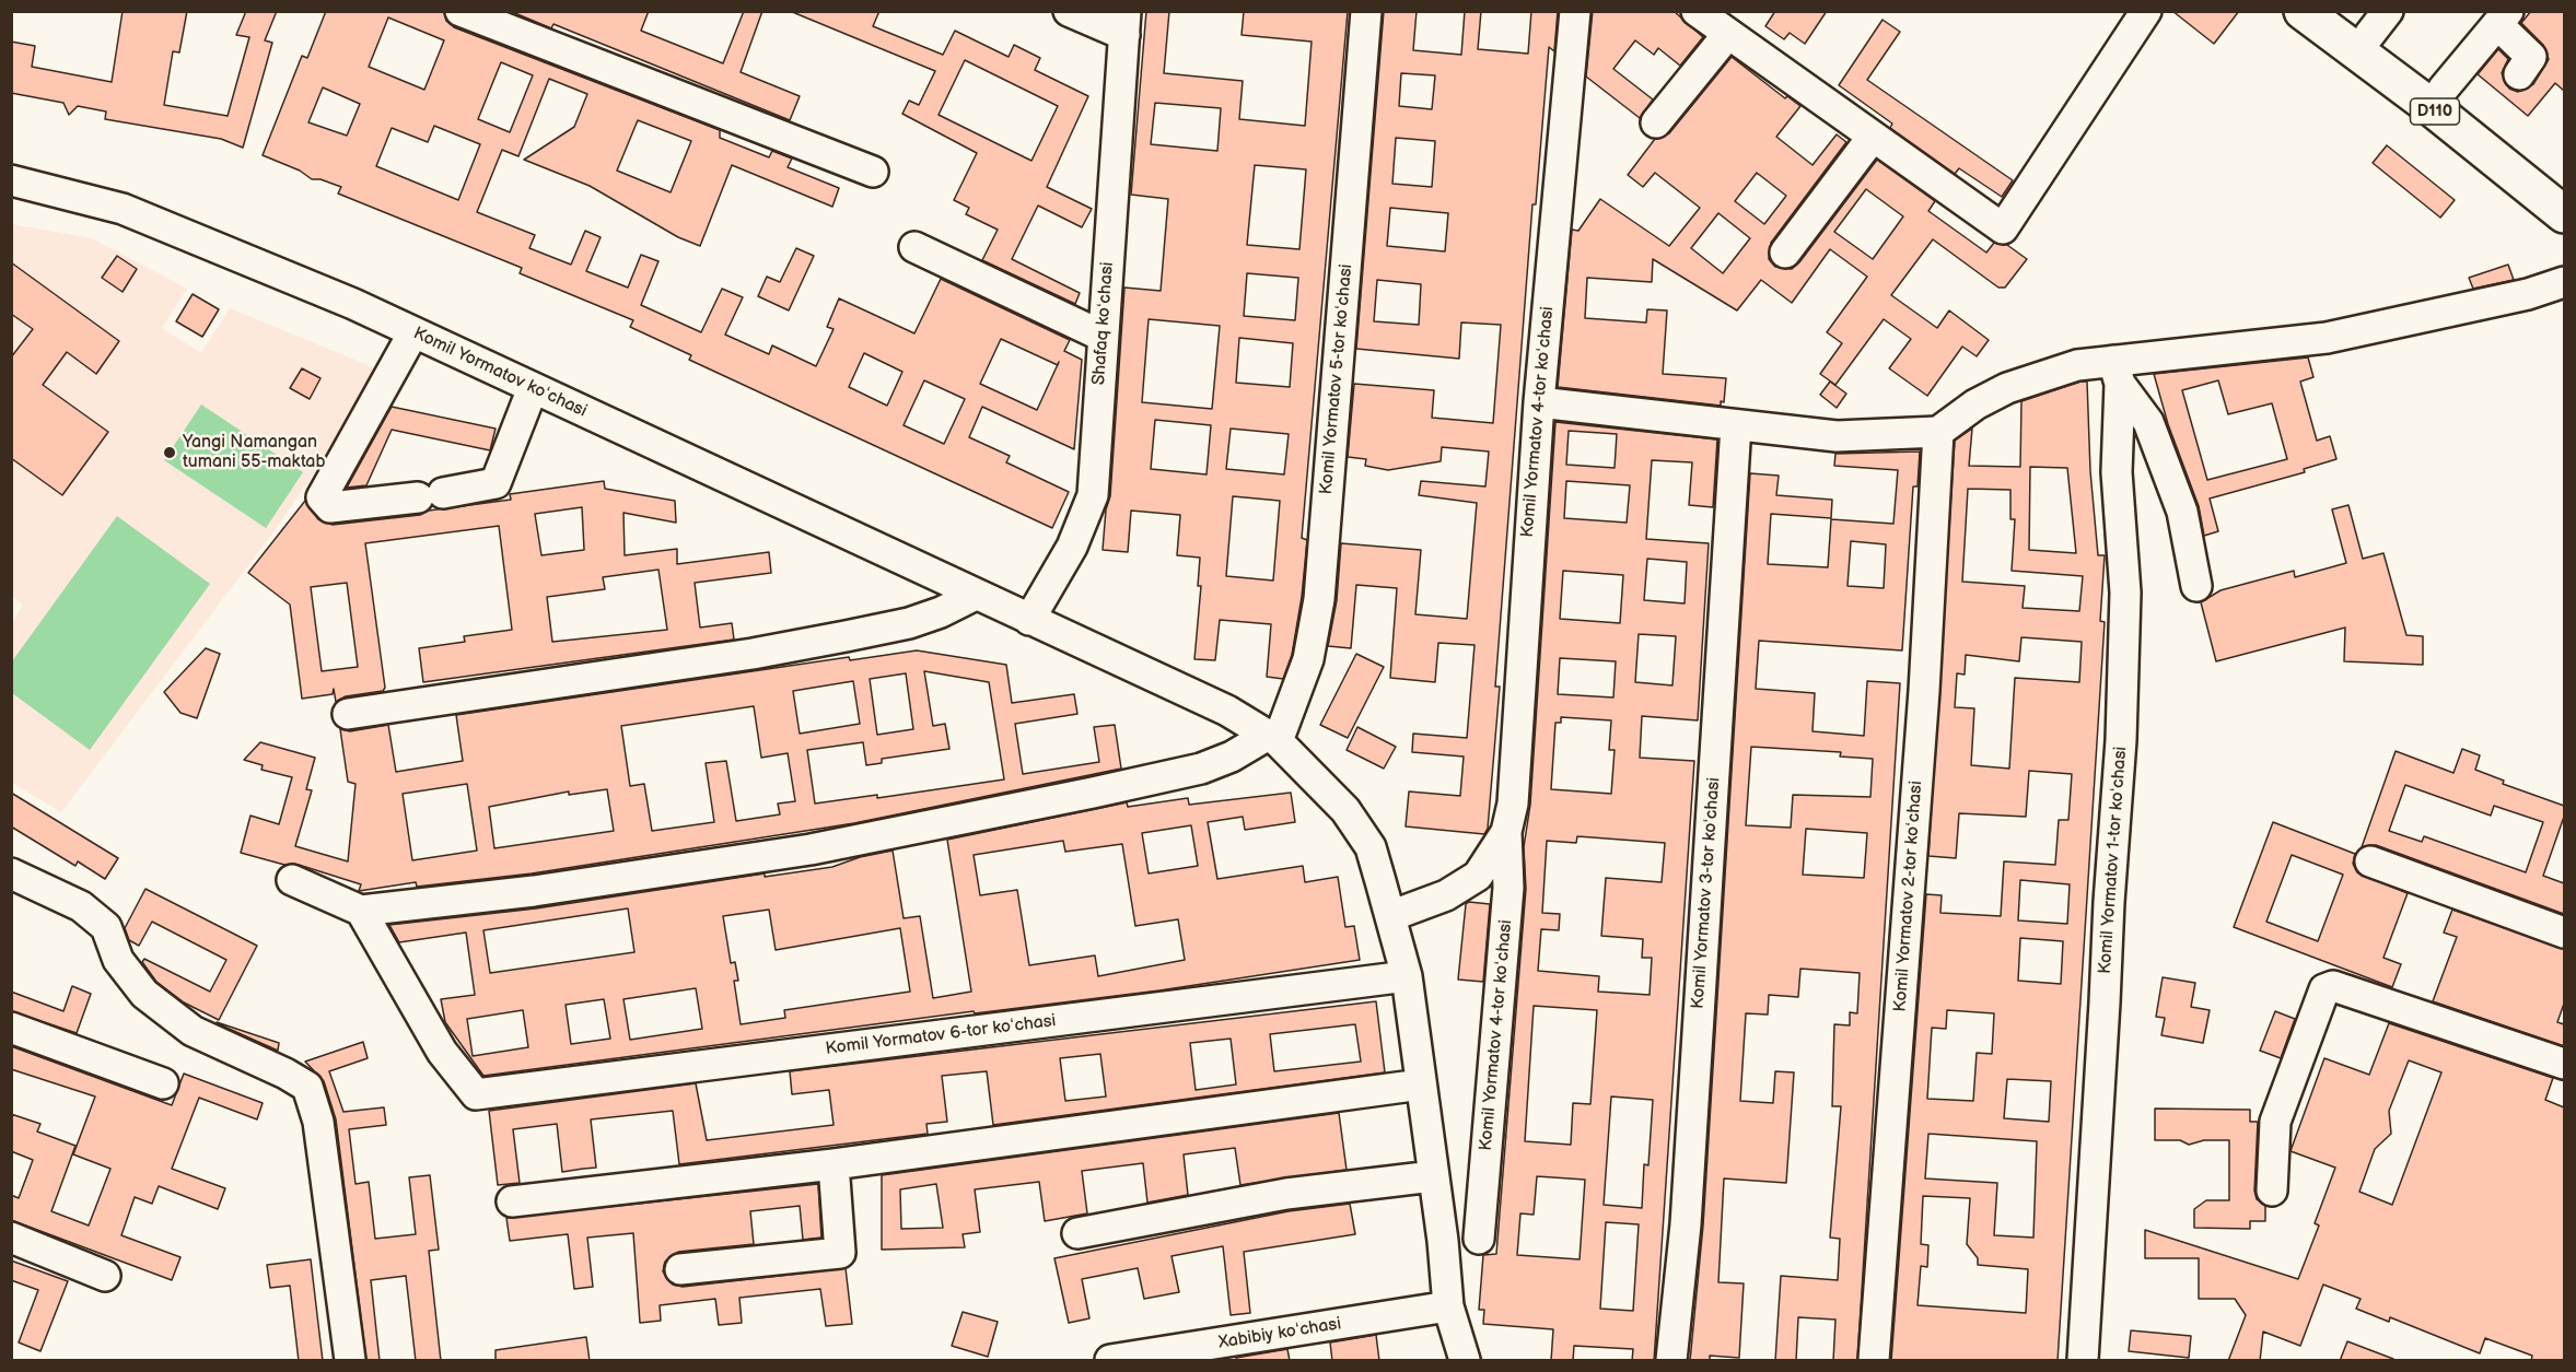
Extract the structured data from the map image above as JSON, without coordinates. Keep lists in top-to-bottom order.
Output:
{
  "streets": {
    "main road": ["D110"],
    "street": [
      "Shafaq koʻchasi",
      "Komil Yormatov koʻchasi",
      "Komil Yormatov 5-tor koʻchasi",
      "Komil Yormatov 4-tor koʻchasi",
      "Komil Yormatov 1-tor koʻchasi",
      "Komil Yormatov 3-tor koʻchasi",
      "Komil Yormatov 2-tor koʻchasi",
      "Komil Yormatov 6-tor koʻchasi",
      "Xabibiy koʻchasi"
    ]
  },
  "crossings": [
    ["Shafaq koʻchasi", "Komil Yormatov koʻchasi"],
    ["Komil Yormatov koʻchasi", "Komil Yormatov 5-tor koʻchasi"],
    ["Komil Yormatov koʻchasi", "Komil Yormatov 4-tor koʻchasi"],
    ["Komil Yormatov koʻchasi", "Komil Yormatov 6-tor koʻchasi"],
    ["Komil Yormatov koʻchasi", "Xabibiy koʻchasi"]
  ],
  "places": ["Yangi Namangan tumani 55-maktab"]
}
